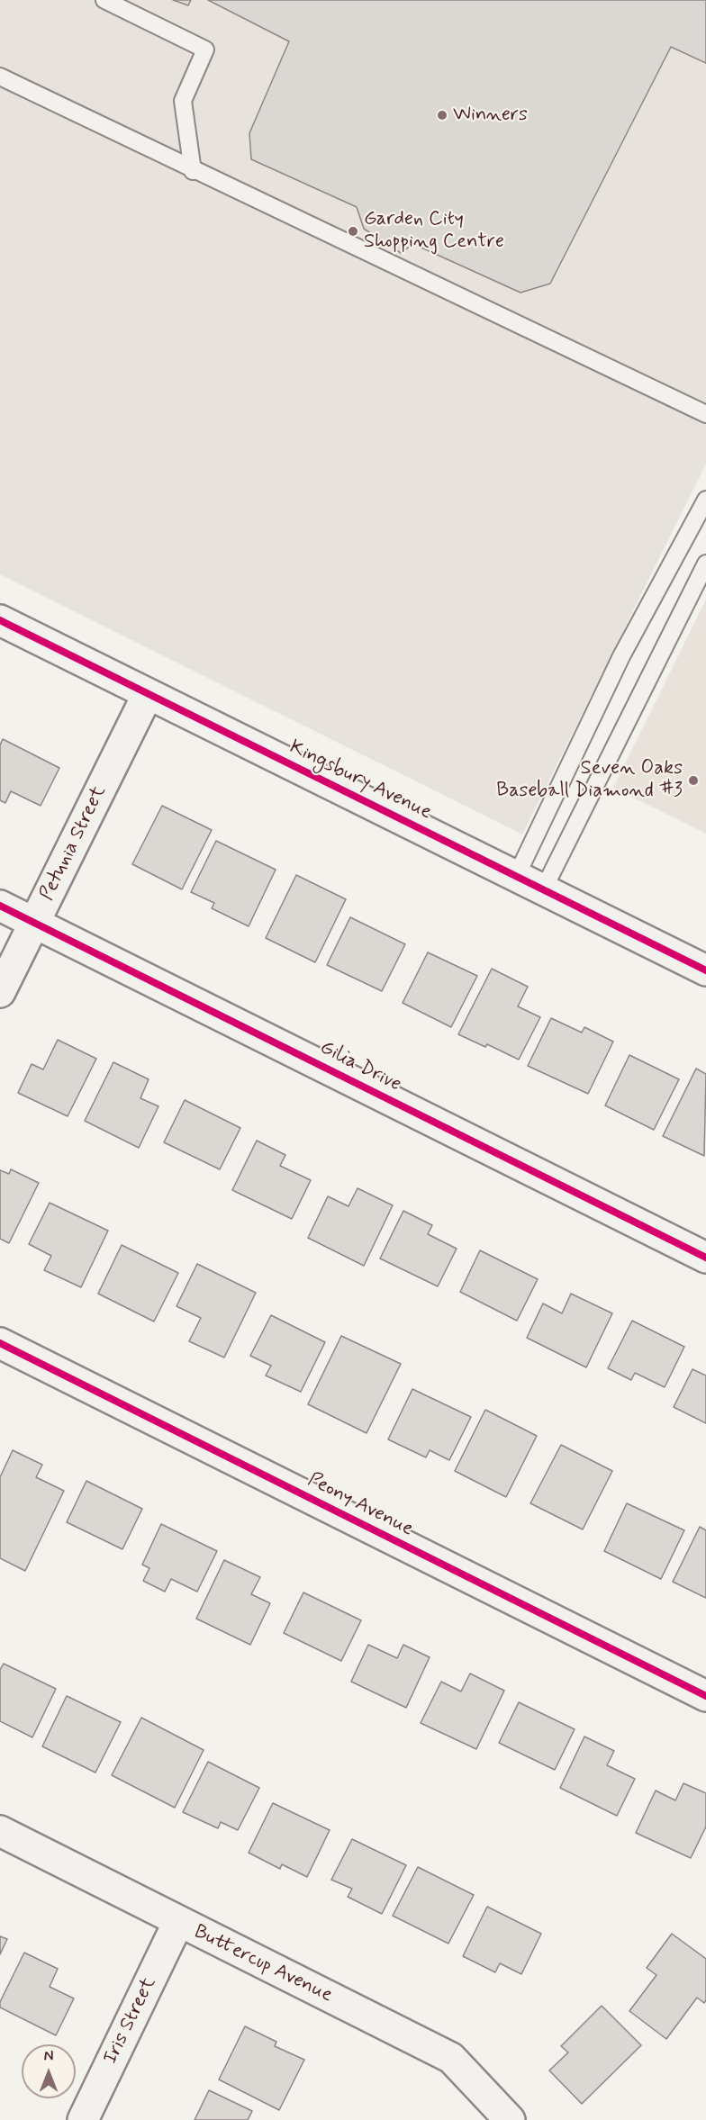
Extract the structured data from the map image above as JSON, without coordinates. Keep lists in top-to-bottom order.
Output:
{
  "streets": {
    "street": [
      "Kingsbury Avenue",
      "Petunia Street",
      "Gilia Drive",
      "Peony Avenue",
      "Buttercup Avenue",
      "Iris Street"
    ]
  },
  "crossings": [
    ["Kingsbury Avenue", "Petunia Street"],
    ["Petunia Street", "Gilia Drive"],
    ["Buttercup Avenue", "Iris Street"]
  ],
  "places": ["Winners", "Garden City Shopping Centre", "Seven Oaks Baseball Diamond #3"],
  "north": "top"
}
